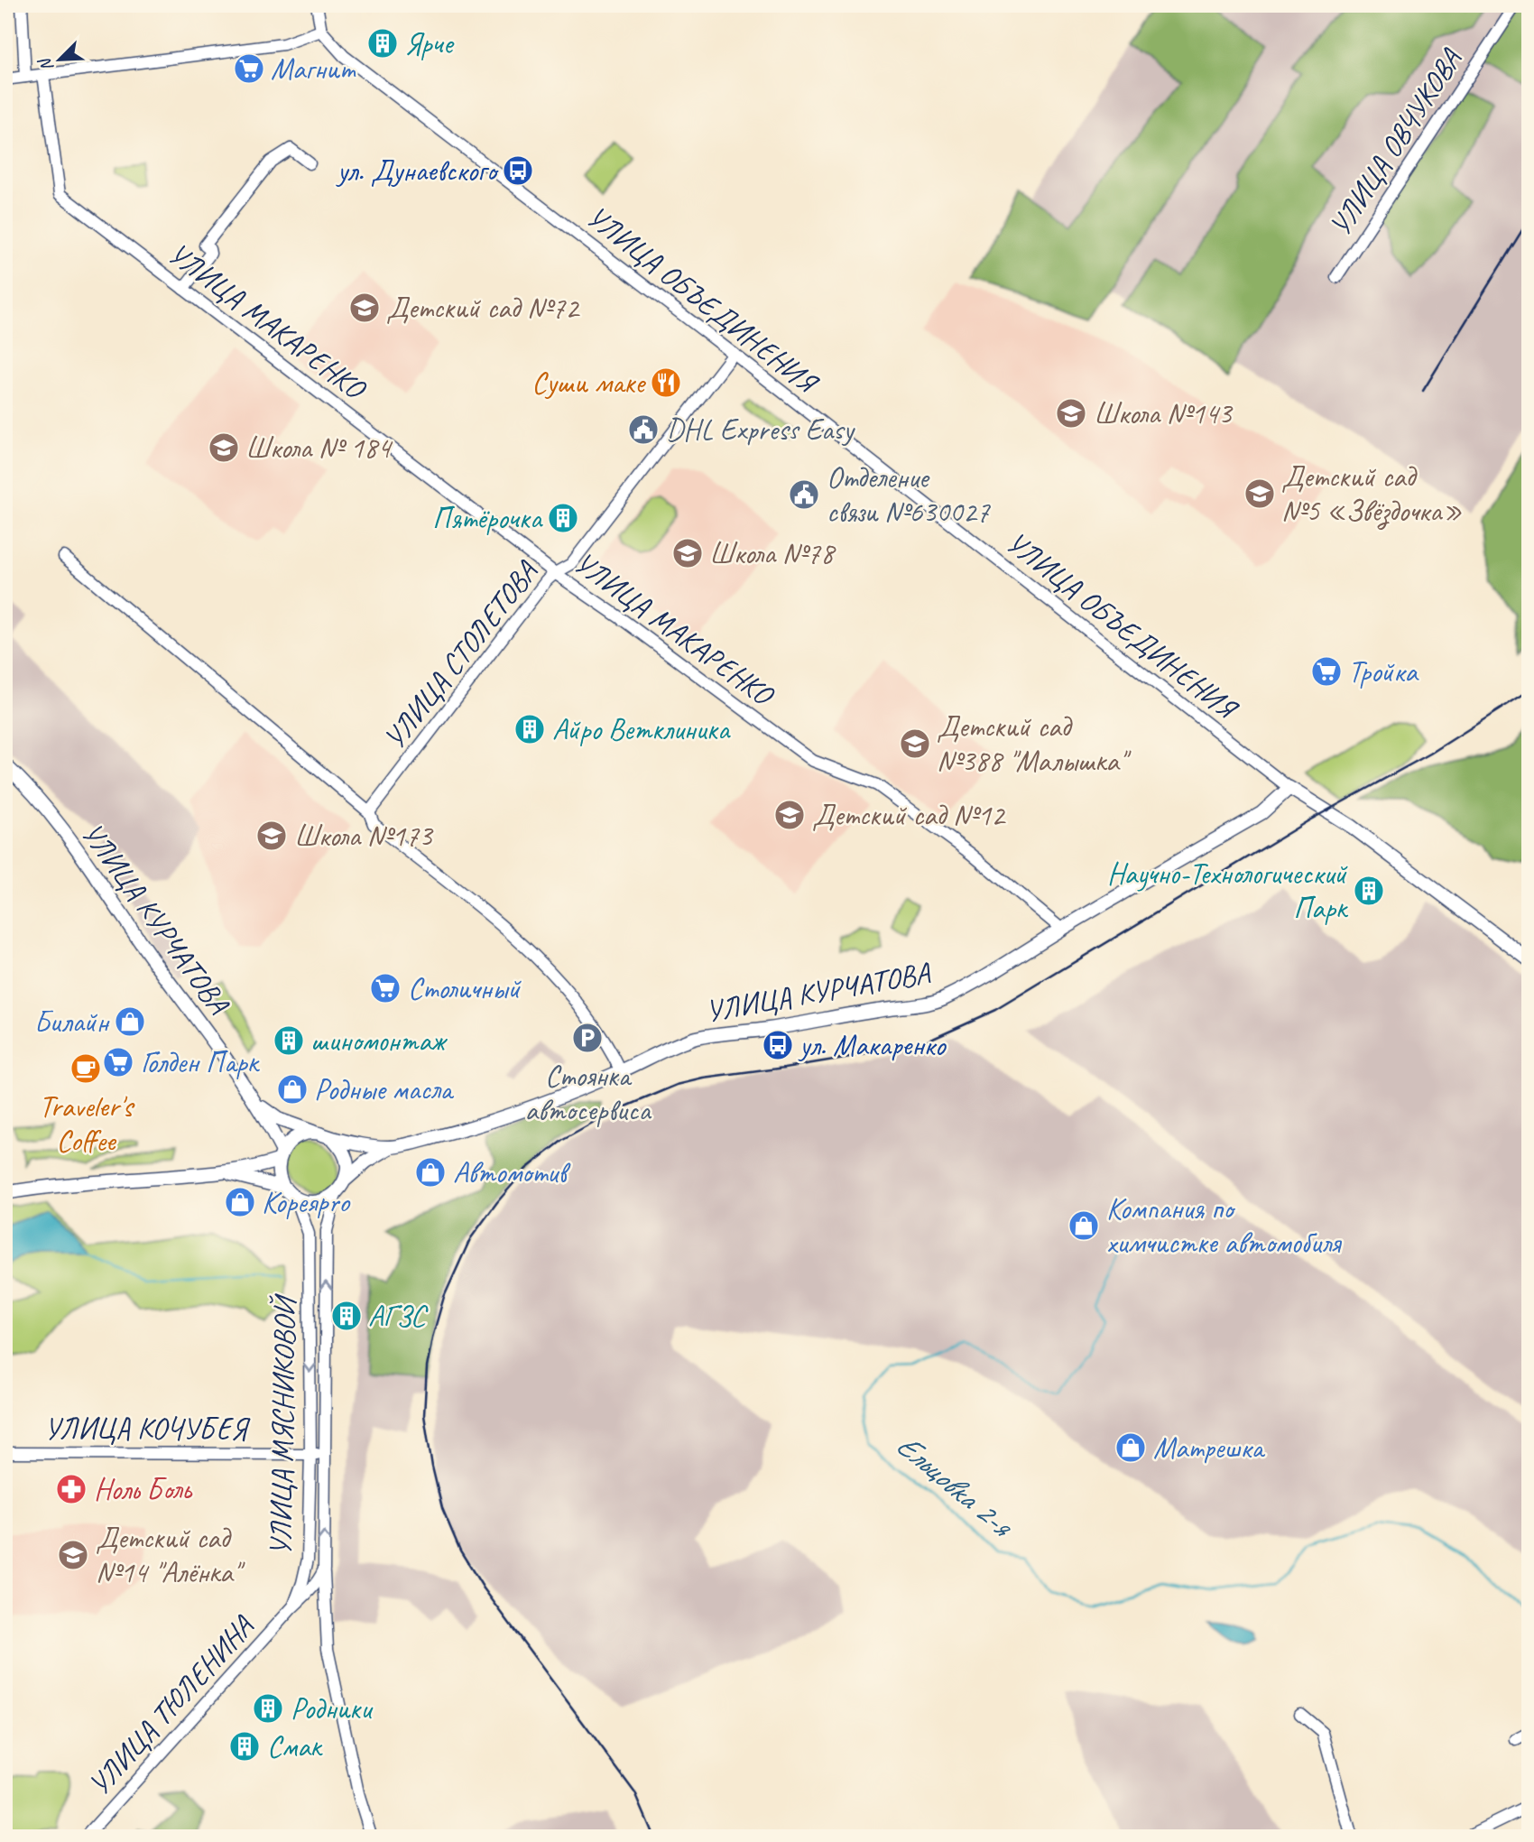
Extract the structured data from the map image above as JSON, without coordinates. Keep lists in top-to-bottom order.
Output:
{
  "streets": {
    "main road": ["УЛИЦА ОБЪЕДИНЕНИЯ", "УЛИЦА КУРЧАТОВА"],
    "street": [
      "УЛИЦА ОВЧУКОВА",
      "УЛИЦА МАКАРЕНКО",
      "УЛИЦА СТОЛЕТОВА",
      "УЛИЦА МЯСНИКОВОЙ",
      "УЛИЦА КОЧУБЕЯ",
      "УЛИЦА ТЮЛЕНИНА"
    ]
  },
  "crossings": [
    ["УЛИЦА ОБЪЕДИНЕНИЯ", "УЛИЦА СТОЛЕТОВА"],
    ["УЛИЦА ОБЪЕДИНЕНИЯ", "УЛИЦА КУРЧАТОВА"],
    ["УЛИЦА МАКАРЕНКО", "УЛИЦА СТОЛЕТОВА"],
    ["УЛИЦА МАКАРЕНКО", "УЛИЦА КУРЧАТОВА"],
    ["УЛИЦА КУРЧАТОВА", "УЛИЦА МЯСНИКОВОЙ"],
    ["УЛИЦА МЯСНИКОВОЙ", "УЛИЦА КОЧУБЕЯ"],
    ["УЛИЦА МЯСНИКОВОЙ", "УЛИЦА ТЮЛЕНИНА"]
  ],
  "water": ["Ельцовка 2-я"],
  "places": {
    "building": [
      "Ярче",
      "Пятёрочка",
      "Айро Ветклиника",
      "Научно-Технологический Парк",
      "шиномонтаж",
      "АГЗС",
      "Родники",
      "Смак"
    ],
    "supermarket": [
      "Магнит",
      "Тройка",
      "Столичный",
      "Голден Парк"
    ],
    "bus stop": ["ул. Дунаевского", "ул. Макаренко"],
    "school or university": [
      "Детский сад №72",
      "Школа №143",
      "Школа № 184",
      "Детский сад №5 «Звёздочка»",
      "Школа №78",
      "Детский сад №388 \"Малышка\"",
      "Детский сад №12",
      "Школа №173",
      "Детский сад №14 \"Алёнка\""
    ],
    "restaurant": ["Суши маке"],
    "public building": ["DHL Express Easy", "Отделение связи №630027"],
    "shop": [
      "Билайн",
      "Родные масла",
      "Автомотив",
      "Кореяpro",
      "Компания по химчистке автомобиля",
      "Матрешка"
    ],
    "parking": ["Стоянка автосервиса"],
    "cafe": ["Traveler's Coffee"],
    "pharmacy": ["Ноль Боль"]
  },
  "north": "bottom left"
}
